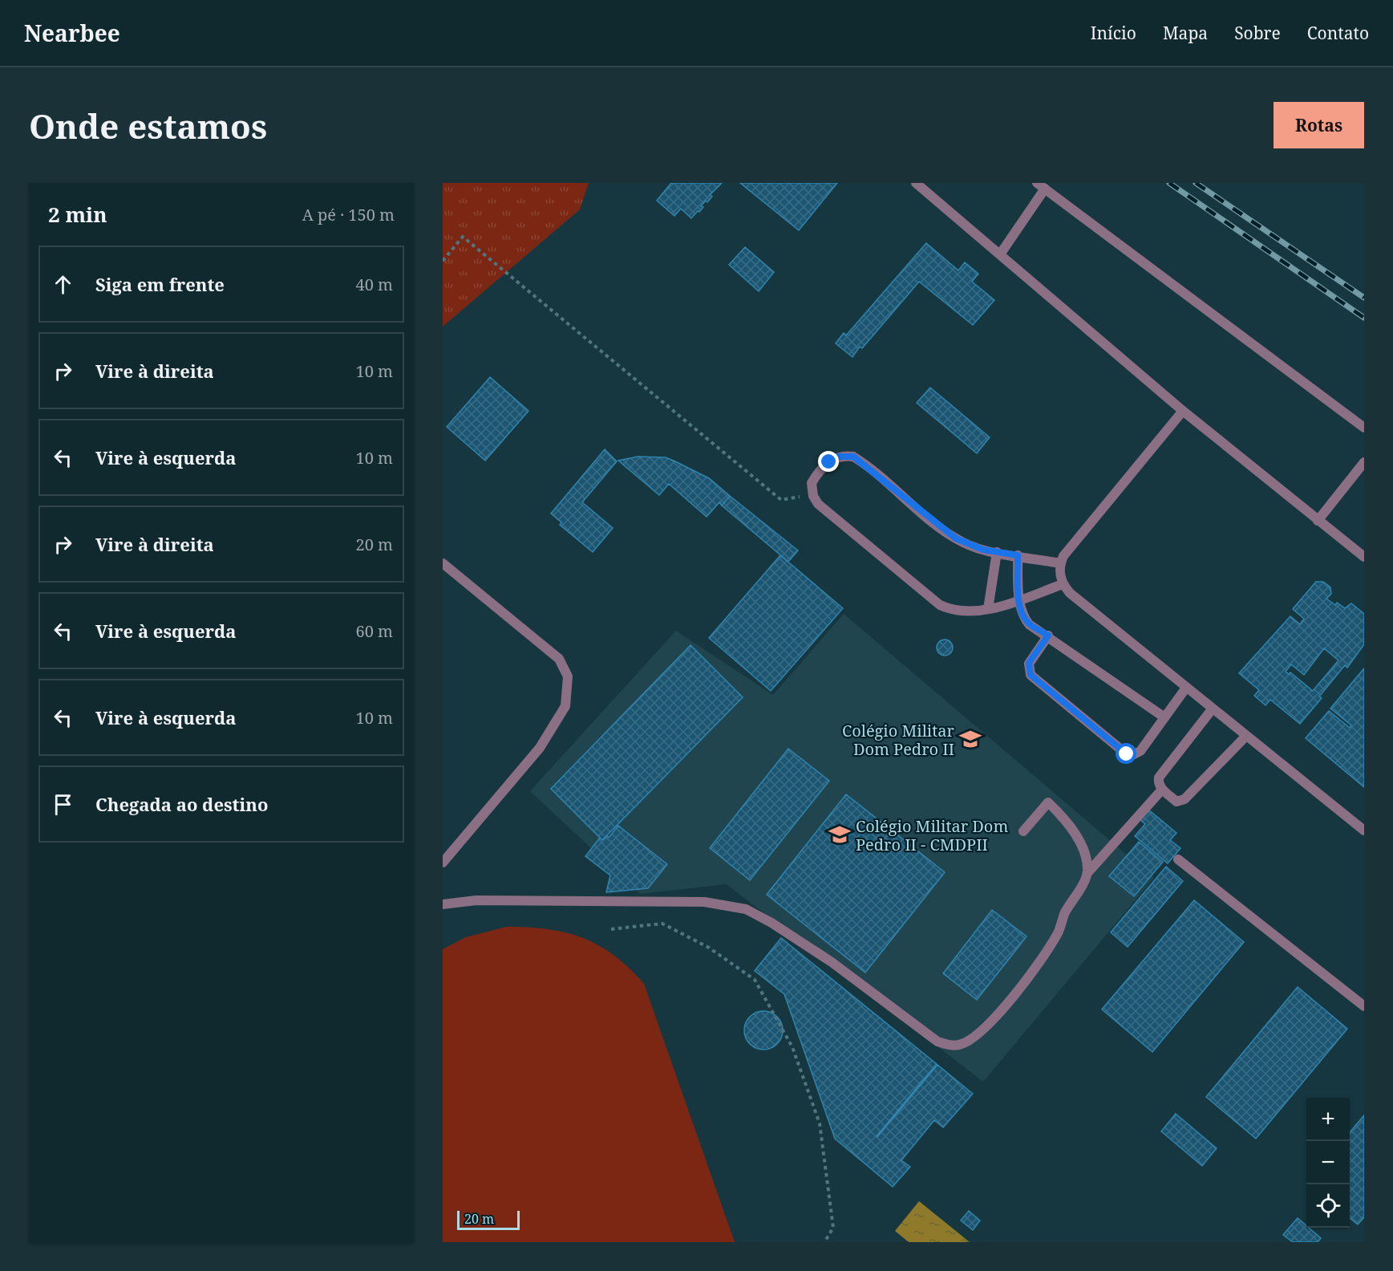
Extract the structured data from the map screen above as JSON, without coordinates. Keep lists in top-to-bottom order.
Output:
{
  "places": {
    "school or university": ["Colégio Militar Dom Pedro II", "Colégio Militar Dom Pedro II - CMDPII"]
  },
  "scale_bar": "20 m",
  "page": {
    "header": "Nearbee",
    "nav": [
      "Início",
      "Mapa",
      "Sobre",
      "Contato"
    ],
    "buttons": "Rotas",
    "title": "Onde estamos",
    "heading": ["2 min", "A pé · 150 m"],
    "list": [
      ["Siga em frente", "40 m"],
      ["Vire à direita", "10 m"],
      ["Vire à esquerda", "10 m"],
      ["Vire à direita", "20 m"],
      ["Vire à esquerda", "60 m"],
      ["Vire à esquerda", "10 m"],
      "Chegada ao destino"
    ],
    "map_buttons": ["+", "−"],
    "scale": "20 m"
  }
}
